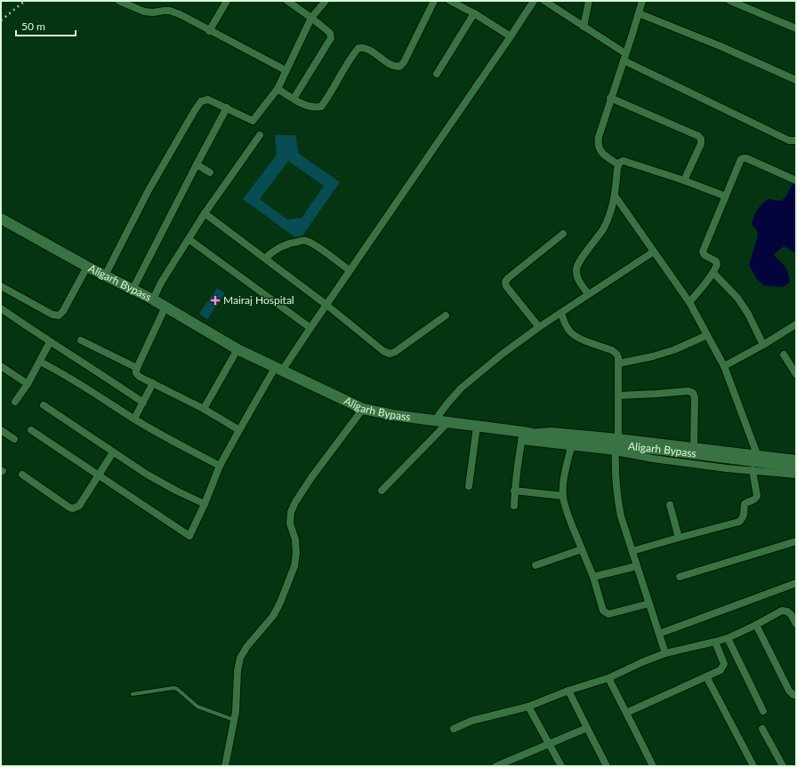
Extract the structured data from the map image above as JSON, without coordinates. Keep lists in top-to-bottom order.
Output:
{
  "streets": {
    "main road": ["Aligarh Bypass"]
  },
  "places": {
    "health": ["Mairaj Hospital"]
  },
  "scale_bar": "50 m"
}
